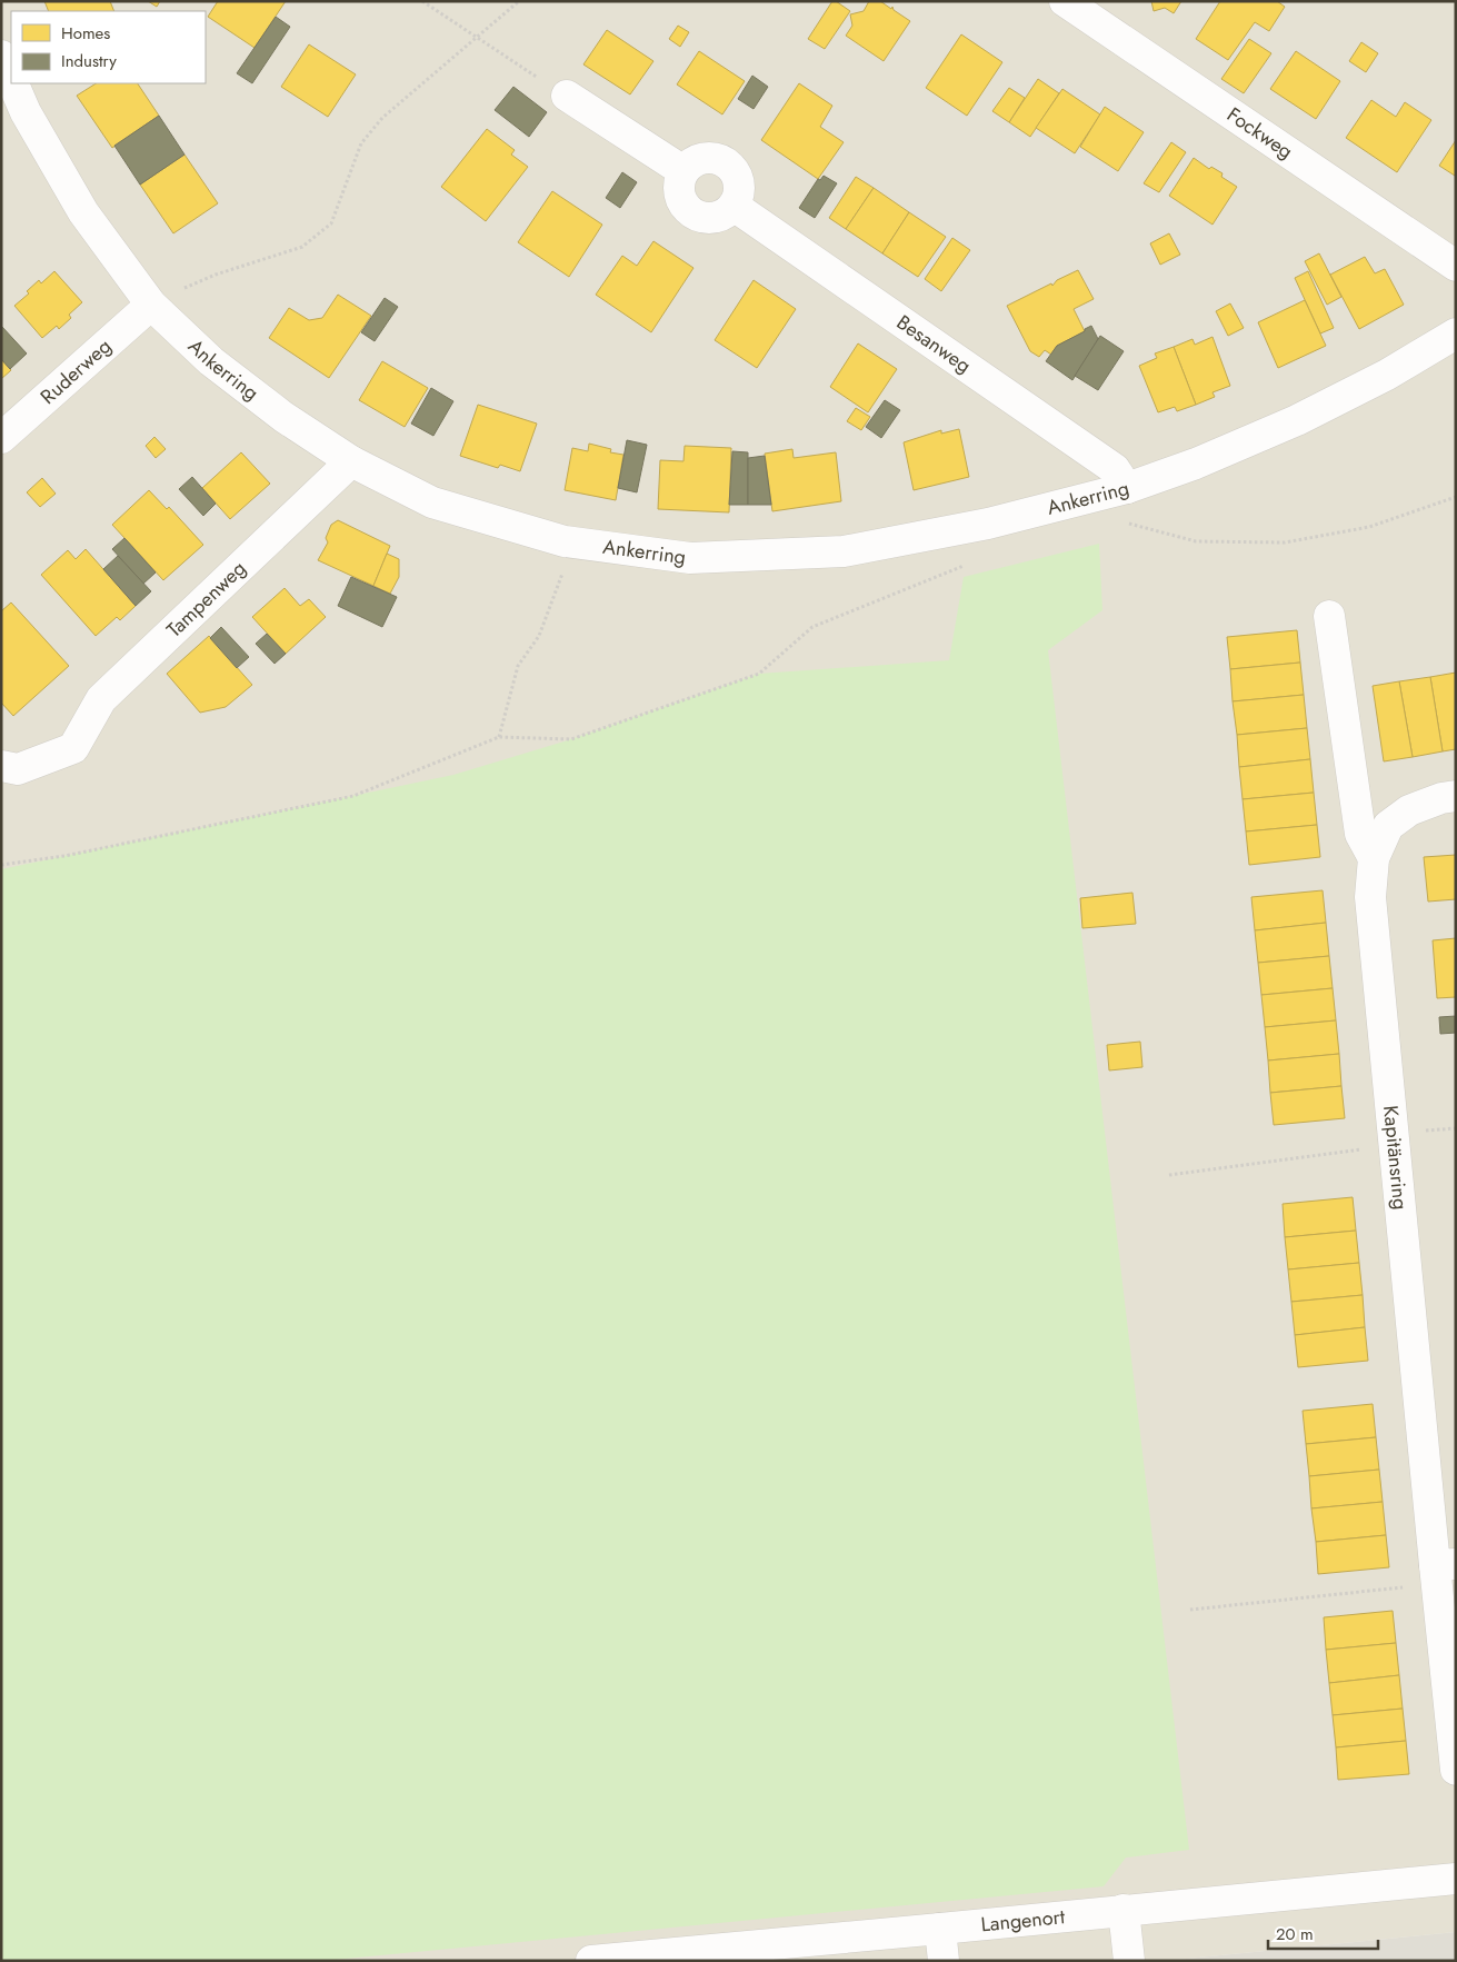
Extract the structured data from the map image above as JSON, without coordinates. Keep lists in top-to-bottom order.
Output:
{
  "streets": {
    "street": [
      "Fockweg",
      "Besanweg",
      "Ankerring",
      "Ruderweg",
      "Tampenweg",
      "Kapitänsring",
      "Langenort"
    ]
  },
  "crossings": [
    ["Besanweg", "Ankerring"],
    ["Ankerring", "Ruderweg"],
    ["Ankerring", "Tampenweg"]
  ],
  "legend": ["Homes", "Industry"],
  "scale_bar": "20 m"
}
